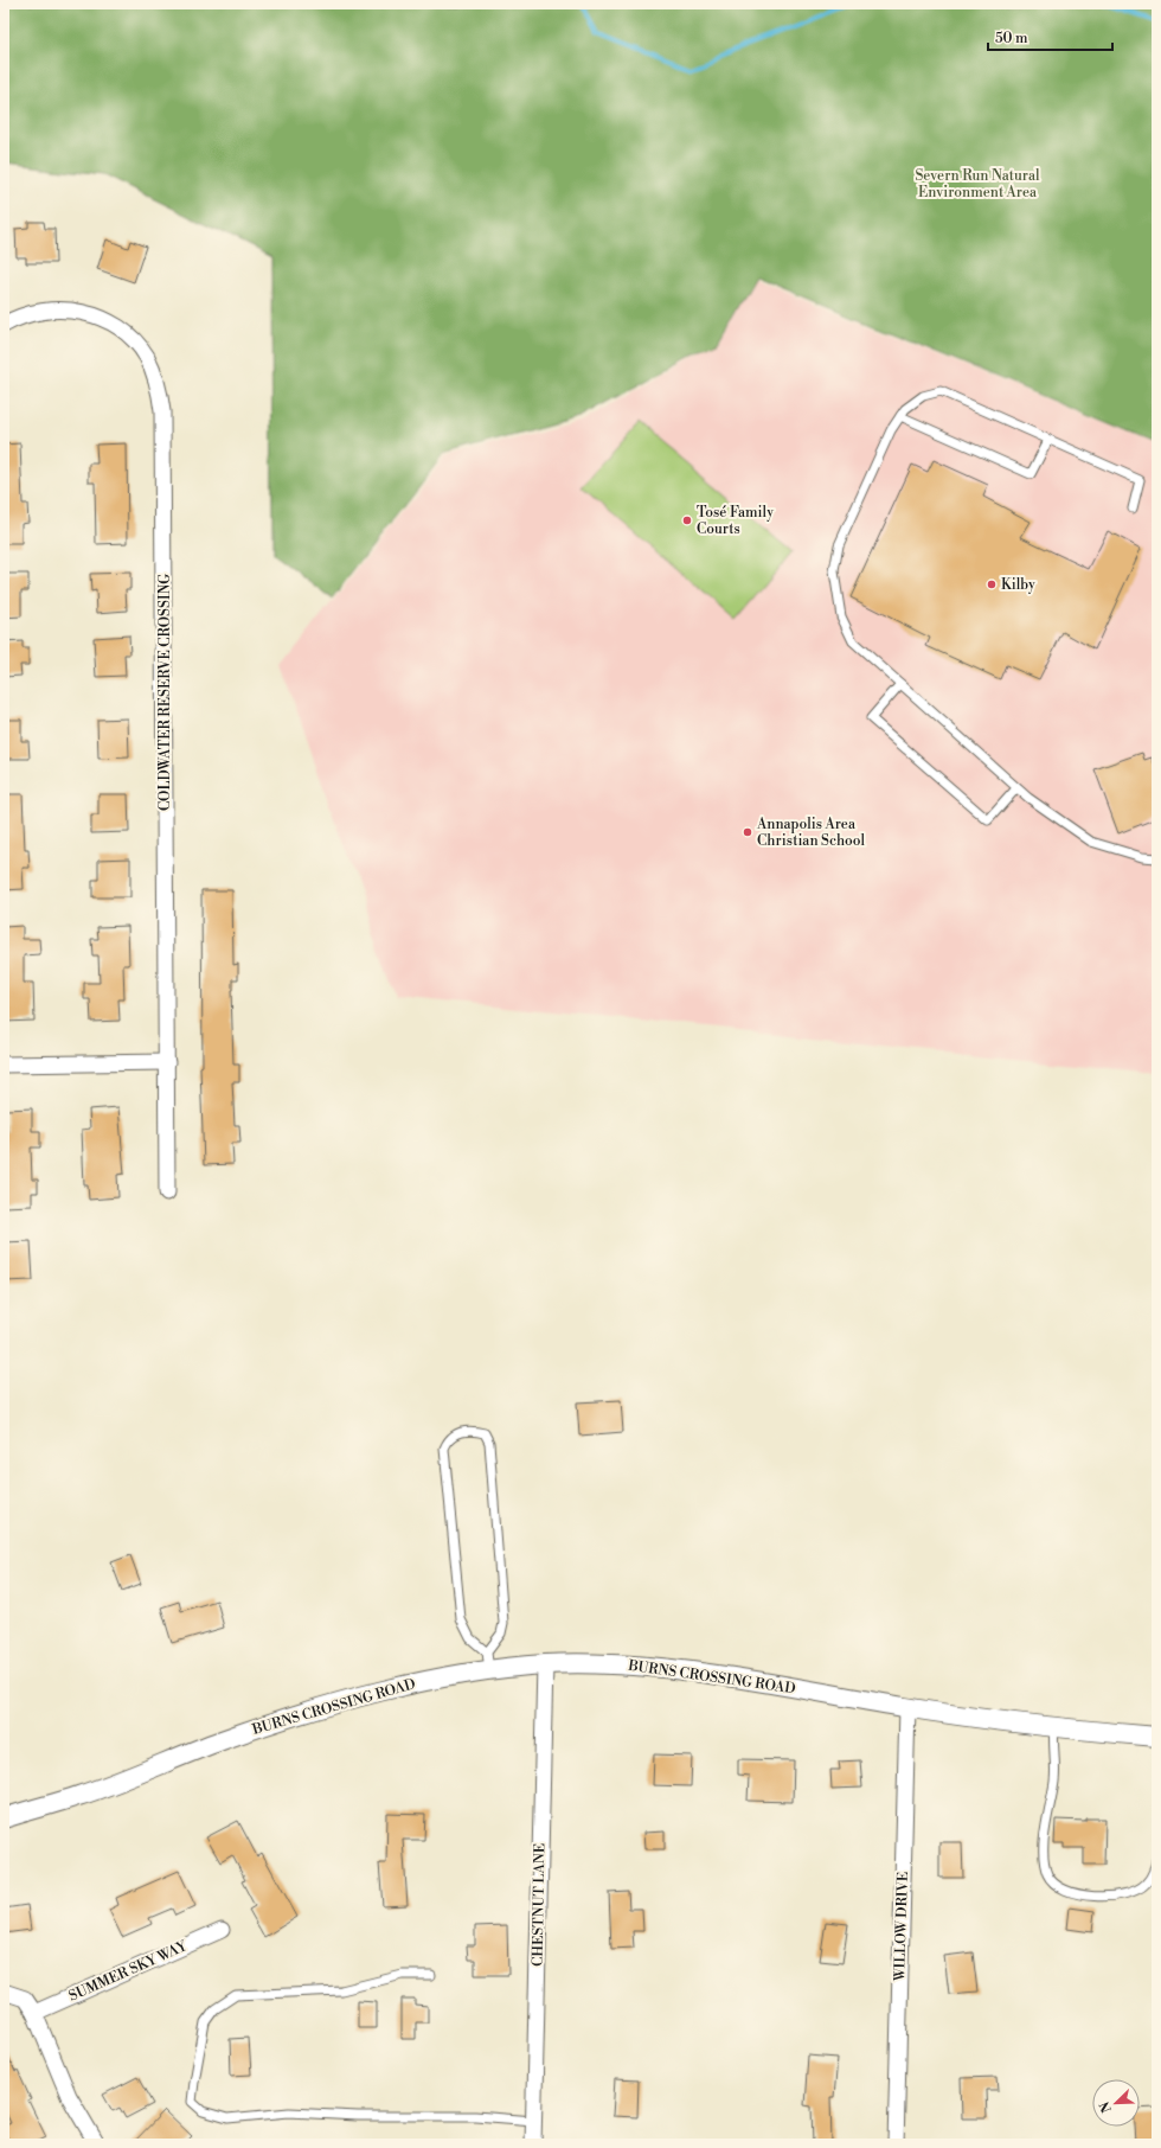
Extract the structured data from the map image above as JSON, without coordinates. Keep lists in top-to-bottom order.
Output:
{
  "streets": {
    "street": [
      "COLDWATER RESERVE CROSSING",
      "BURNS CROSSING ROAD",
      "CHESTNUT LANE",
      "WILLOW DRIVE",
      "SUMMER SKY WAY"
    ]
  },
  "crossings": [
    ["BURNS CROSSING ROAD", "CHESTNUT LANE"],
    ["BURNS CROSSING ROAD", "WILLOW DRIVE"]
  ],
  "parks": ["Severn Run Natural Environment Area"],
  "places": ["Tosé Family Courts", "Kilby", "Annapolis Area Christian School"],
  "scale_bar": "50 m",
  "north": "bottom left"
}
